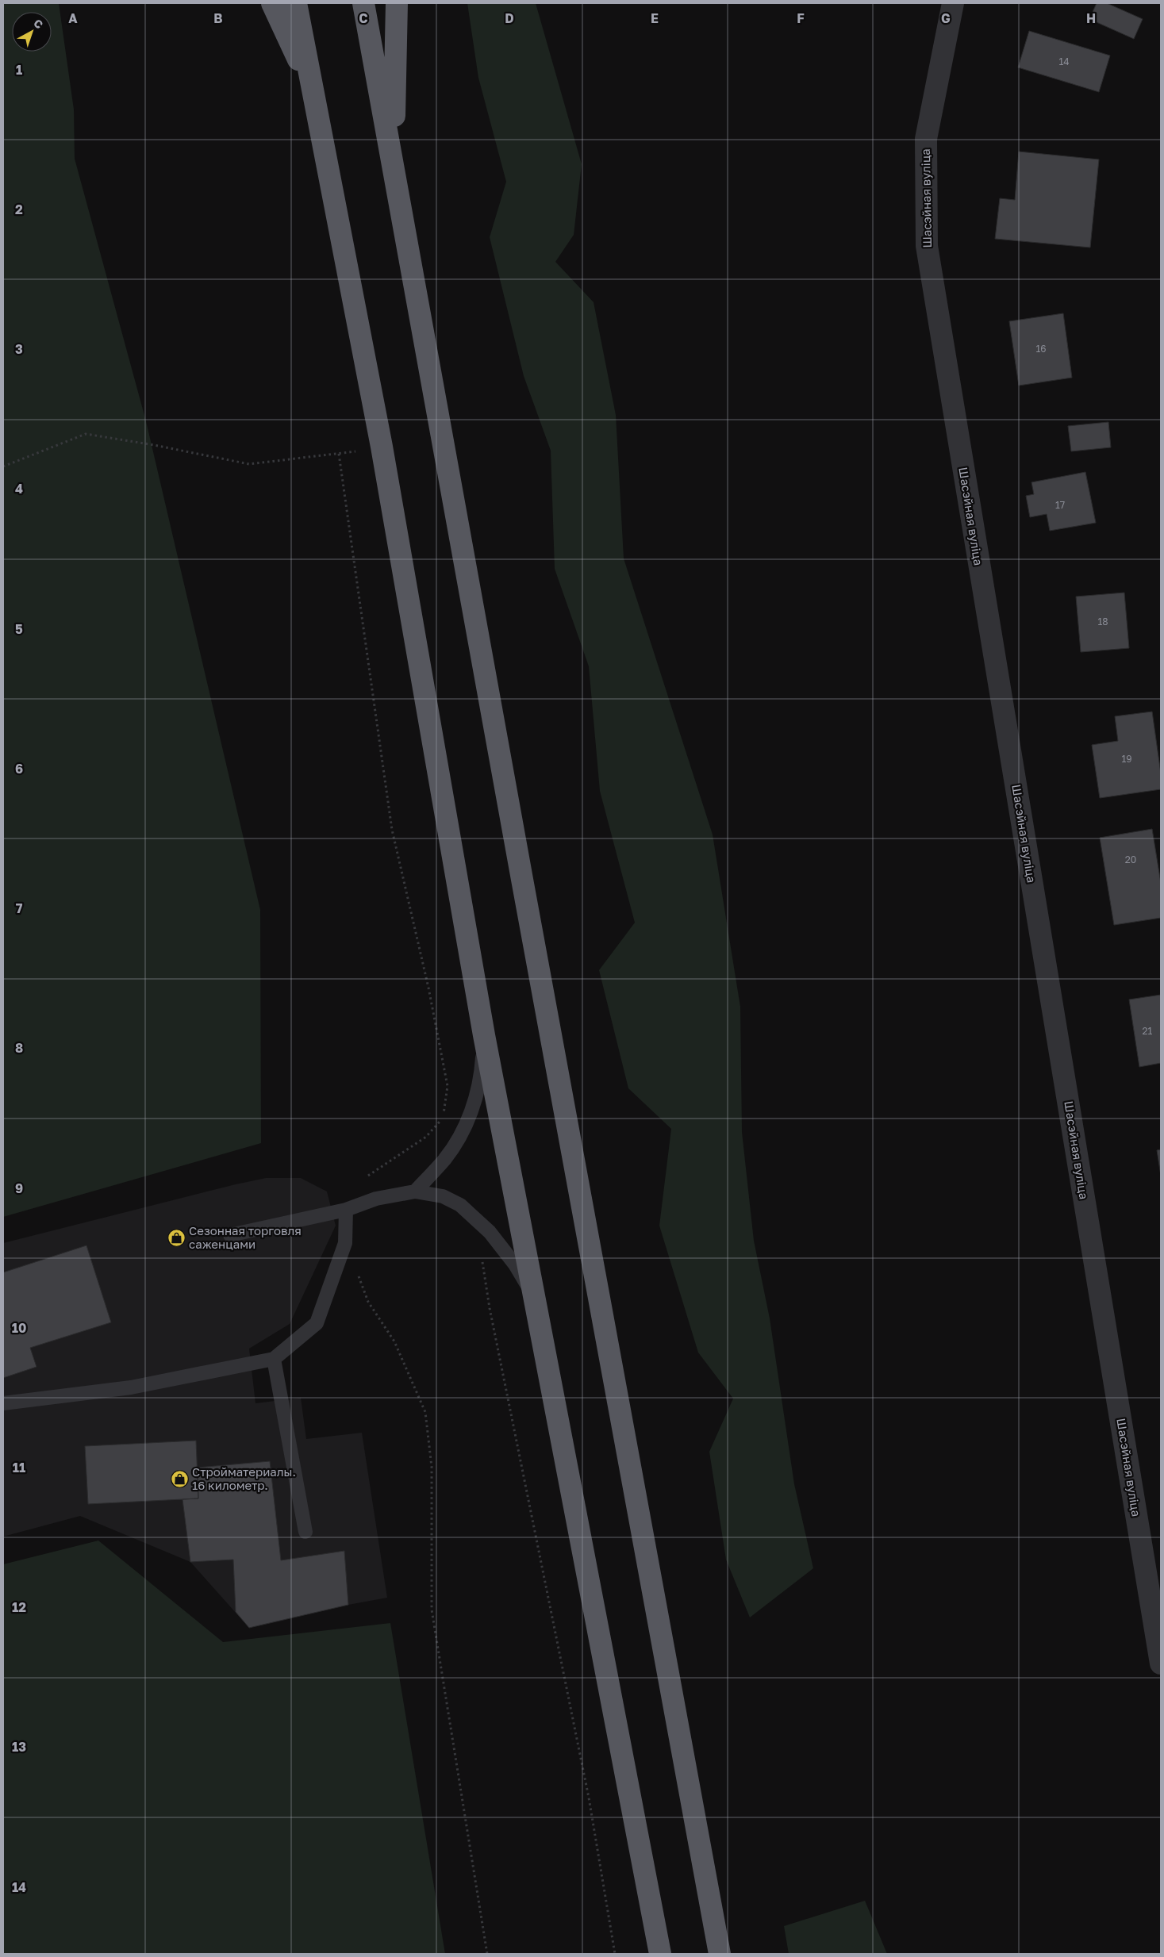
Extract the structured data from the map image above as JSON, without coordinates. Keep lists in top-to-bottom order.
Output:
{
  "streets": {
    "street": ["Шасэйная вуліца"]
  },
  "places": {
    "shop": ["Сезонная торговля саженцами", "Стройматериалы. 16 километр."]
  },
  "house_numbers": [
    "14",
    "16",
    "17",
    "18",
    "19",
    "20",
    "21"
  ],
  "north": "top right",
  "grid": {
    "columns": [
      "A",
      "B",
      "C",
      "D",
      "E",
      "F",
      "G",
      "H"
    ],
    "rows": [
      "1",
      "2",
      "3",
      "4",
      "5",
      "6",
      "7",
      "8",
      "9",
      "10",
      "11",
      "12",
      "13",
      "14"
    ]
  }
}
